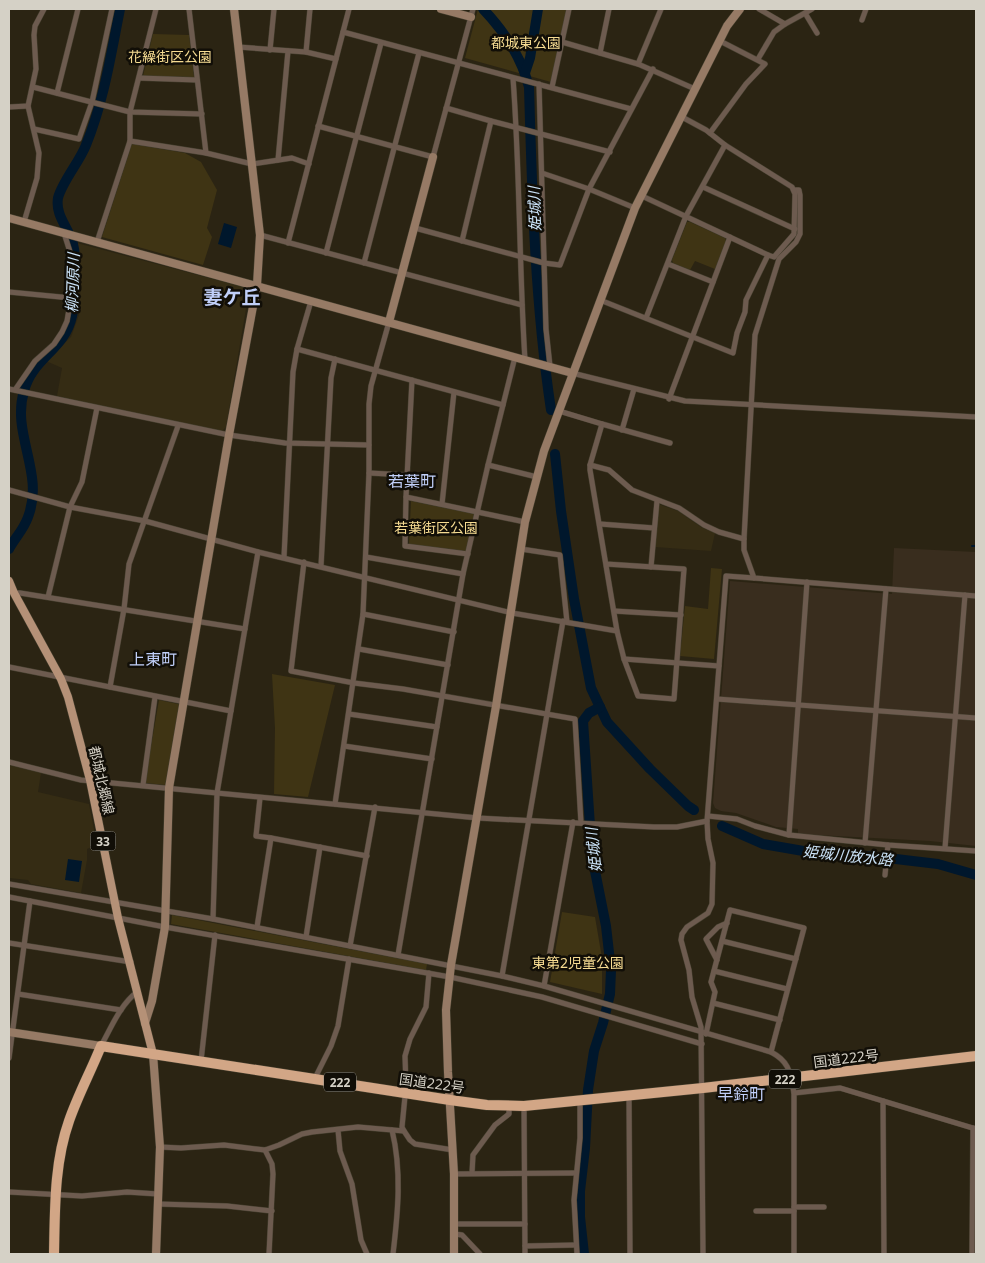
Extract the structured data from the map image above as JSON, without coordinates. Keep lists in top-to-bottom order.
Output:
{
  "streets": {
    "highway": ["国道222号", "222"],
    "main road": ["都城北郷線", "33"]
  },
  "crossings": [
    ["都城北郷線", "国道222号"]
  ],
  "districts": [
    "妻ケ丘",
    "若葉町",
    "上東町",
    "早鈴町"
  ],
  "water": ["姫城川", "柳河原川", "姫城川放水路"],
  "parks": [
    "都城東公園",
    "花繰街区公園",
    "若葉街区公園",
    "東第2児童公園"
  ]
}
